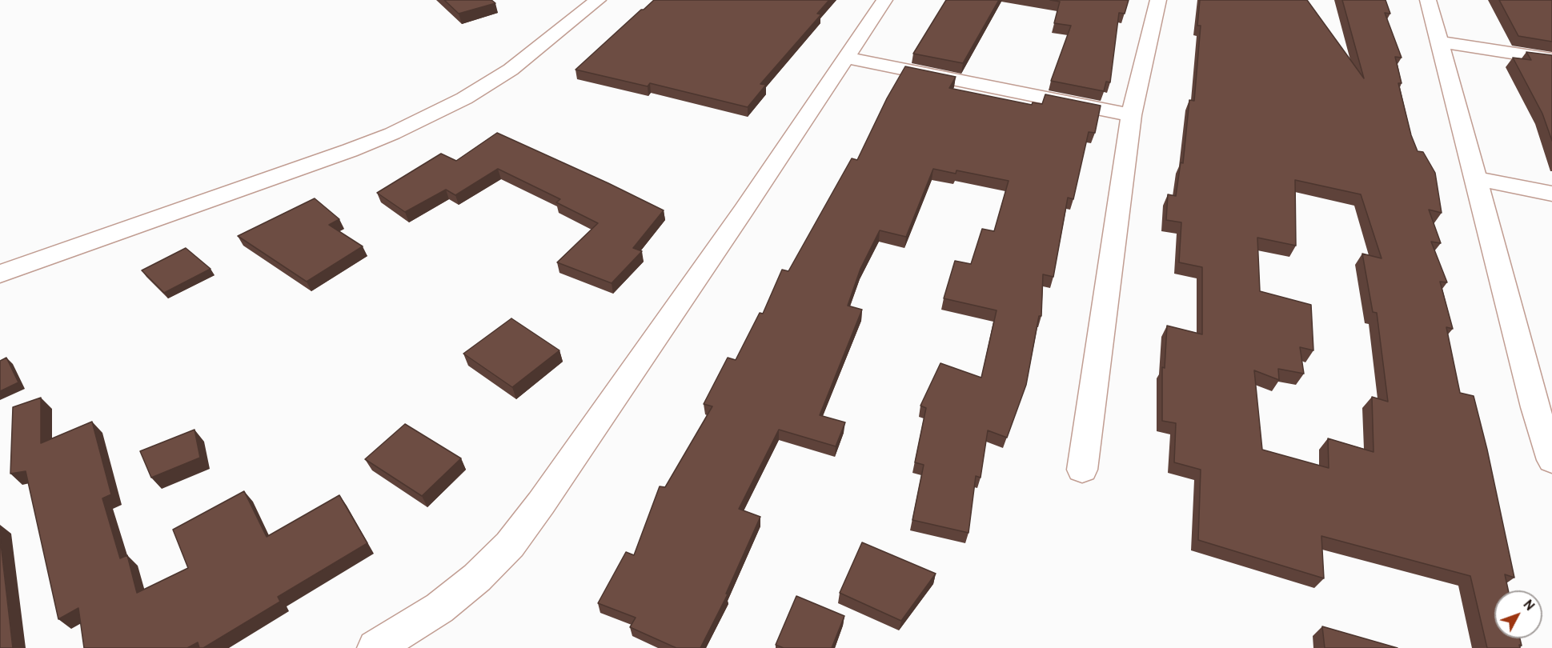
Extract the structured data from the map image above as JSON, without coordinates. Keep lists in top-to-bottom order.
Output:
{
  "north": "top right"
}
